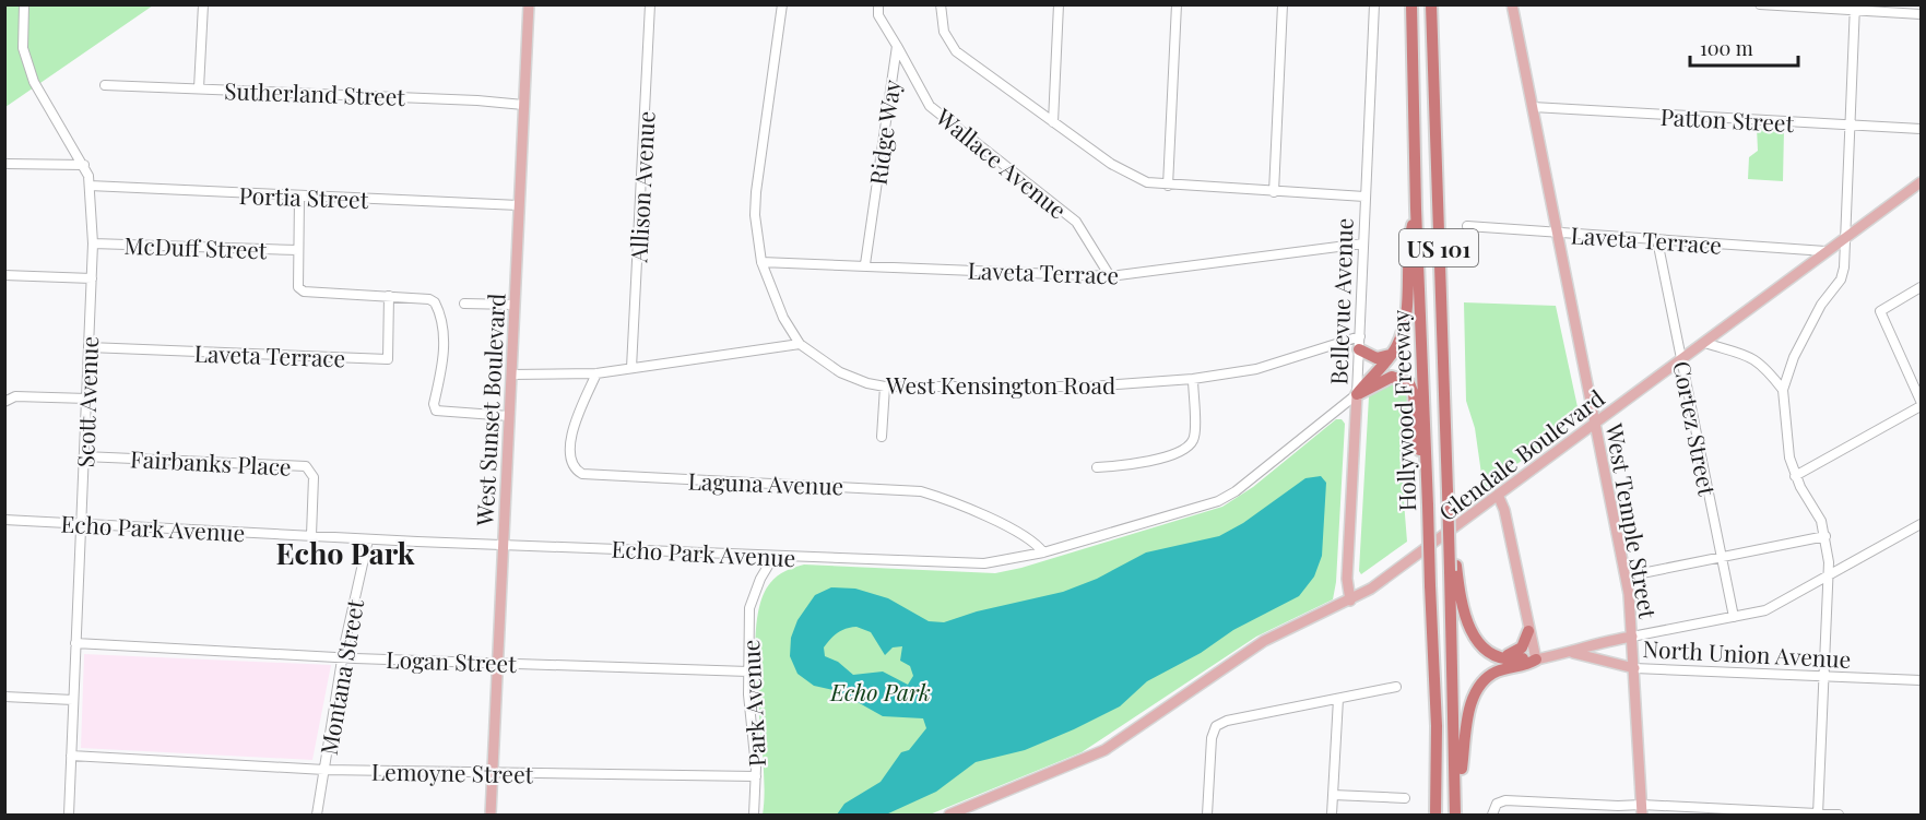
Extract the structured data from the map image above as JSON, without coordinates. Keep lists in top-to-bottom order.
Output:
{
  "streets": {
    "highway": ["US 101", "Hollywood Freeway"],
    "main road": [
      "Bellevue Avenue",
      "West Sunset Boulevard",
      "Glendale Boulevard",
      "West Temple Street",
      "North Union Avenue"
    ],
    "street": [
      "Sutherland Street",
      "Patton Street",
      "Ridge Way",
      "Wallace Avenue",
      "Allison Avenue",
      "Portia Street",
      "Laveta Terrace",
      "McDuff Street",
      "West Kensington Road",
      "Scott Avenue",
      "Cortez Street",
      "Fairbanks Place",
      "Laguna Avenue",
      "Echo Park Avenue",
      "Logan Street",
      "Montana Street",
      "Park Avenue",
      "Lemoyne Street"
    ]
  },
  "crossings": [
    ["Sutherland Street", "West Sunset Boulevard"],
    ["Patton Street", "West Temple Street"],
    ["Ridge Way", "Wallace Avenue"],
    ["Ridge Way", "Laveta Terrace"],
    ["Wallace Avenue", "Laveta Terrace"],
    ["Portia Street", "Scott Avenue"],
    ["Portia Street", "West Sunset Boulevard"],
    ["Laveta Terrace", "Bellevue Avenue"],
    ["Laveta Terrace", "West Kensington Road"],
    ["Laveta Terrace", "Scott Avenue"],
    ["Laveta Terrace", "Cortez Street"],
    ["Laveta Terrace", "Glendale Boulevard"],
    ["Laveta Terrace", "West Temple Street"],
    ["McDuff Street", "Scott Avenue"],
    ["Bellevue Avenue", "West Kensington Road"],
    ["Bellevue Avenue", "Glendale Boulevard"],
    ["Bellevue Avenue", "Echo Park Avenue"],
    ["Scott Avenue", "Fairbanks Place"],
    ["Scott Avenue", "Echo Park Avenue"],
    ["Scott Avenue", "Logan Street"],
    ["Scott Avenue", "Lemoyne Street"],
    ["West Sunset Boulevard", "Echo Park Avenue"],
    ["West Sunset Boulevard", "Logan Street"],
    ["West Sunset Boulevard", "Lemoyne Street"],
    ["Cortez Street", "Glendale Boulevard"],
    ["Glendale Boulevard", "West Temple Street"],
    ["Fairbanks Place", "Echo Park Avenue"],
    ["Laguna Avenue", "Echo Park Avenue"],
    ["West Temple Street", "North Union Avenue"],
    ["Echo Park Avenue", "Montana Street"],
    ["Echo Park Avenue", "Park Avenue"],
    ["Logan Street", "Montana Street"],
    ["Logan Street", "Park Avenue"],
    ["Montana Street", "Lemoyne Street"],
    ["Park Avenue", "Lemoyne Street"]
  ],
  "districts": ["Echo Park"],
  "parks": ["Echo Park"],
  "scale_bar": "100 m"
}
